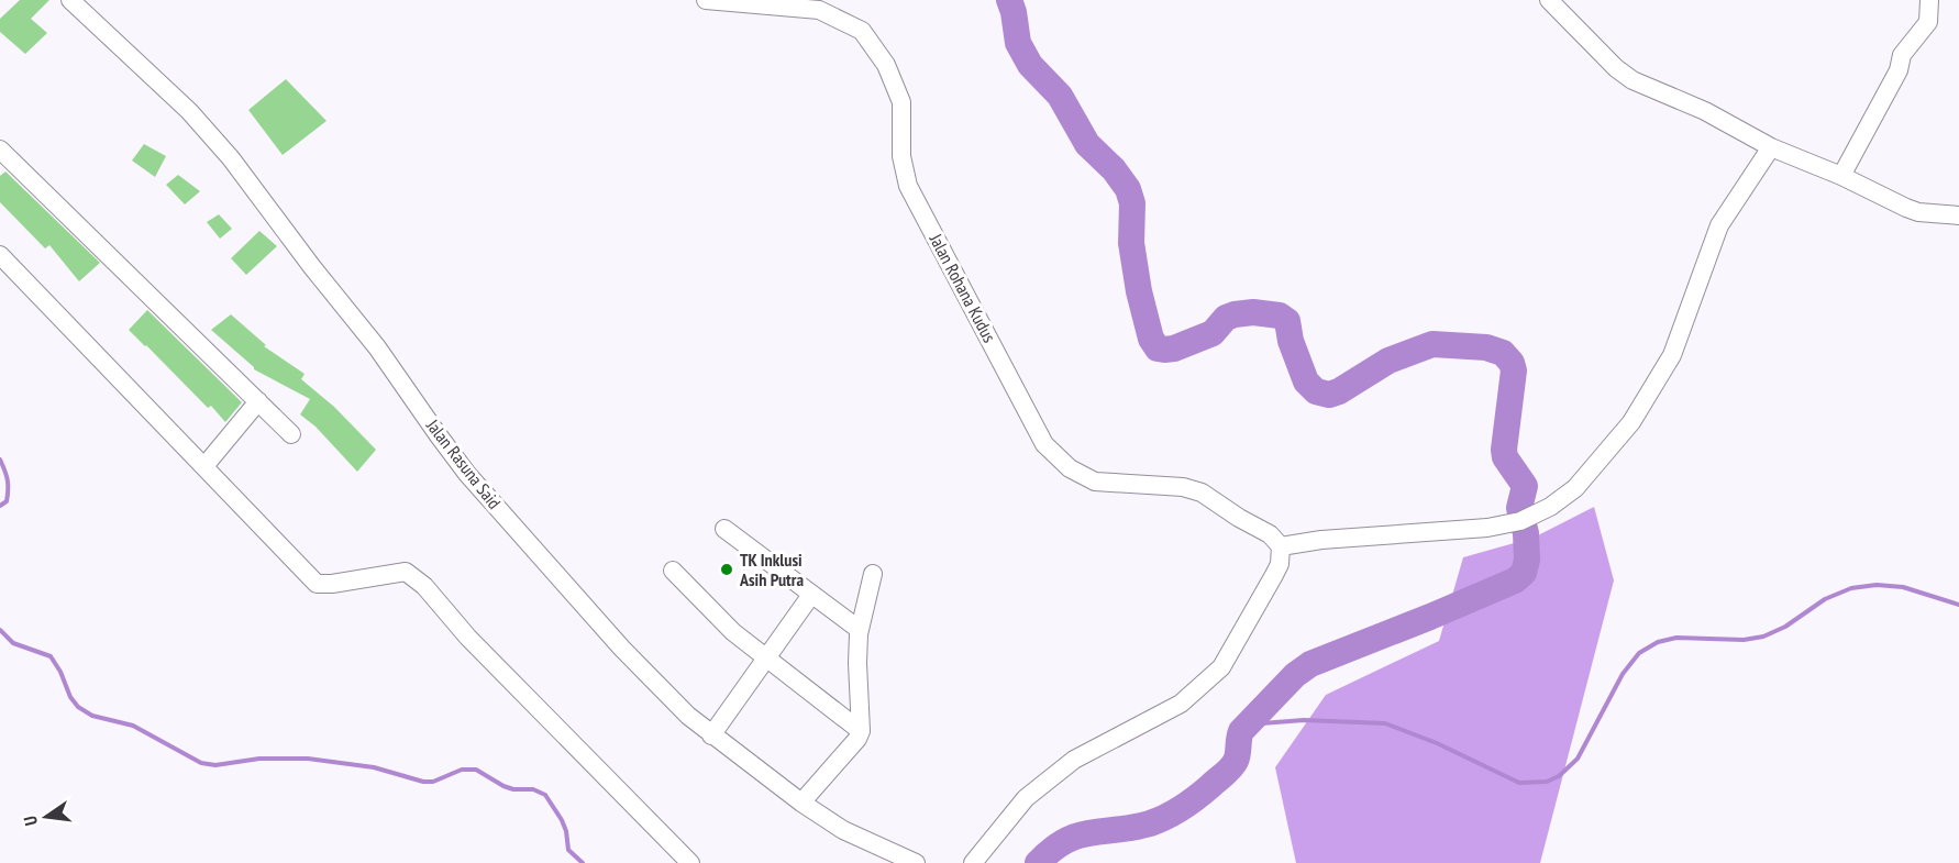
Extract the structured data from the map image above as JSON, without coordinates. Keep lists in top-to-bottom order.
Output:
{
  "streets": {
    "street": ["Jalan Rohana Kudus", "Jalan Rasuna Said"]
  },
  "places": ["TK Inklusi Asih Putra"],
  "north": "left"
}
